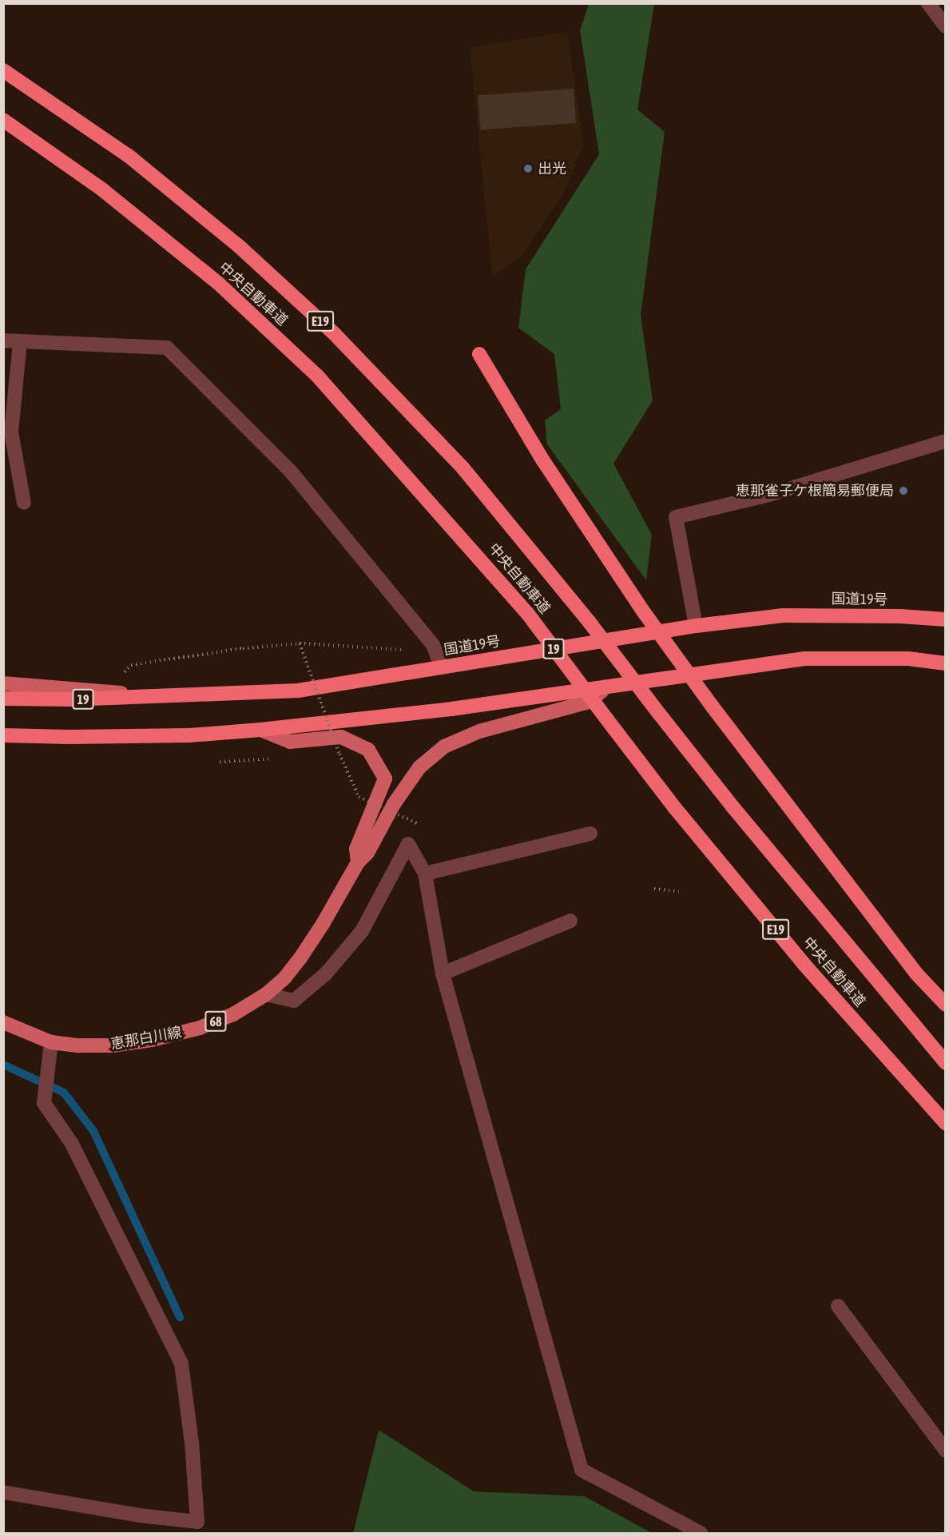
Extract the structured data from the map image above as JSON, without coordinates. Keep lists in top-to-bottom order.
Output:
{
  "streets": {
    "highway": [
      "中央自動車道",
      "E19",
      "国道19号",
      "19"
    ],
    "main road": ["68", "恵那白川線"]
  },
  "crossings": [
    ["68", "恵那白川線"]
  ],
  "places": ["出光", "恵那雀子ケ根簡易郵便局"]
}
